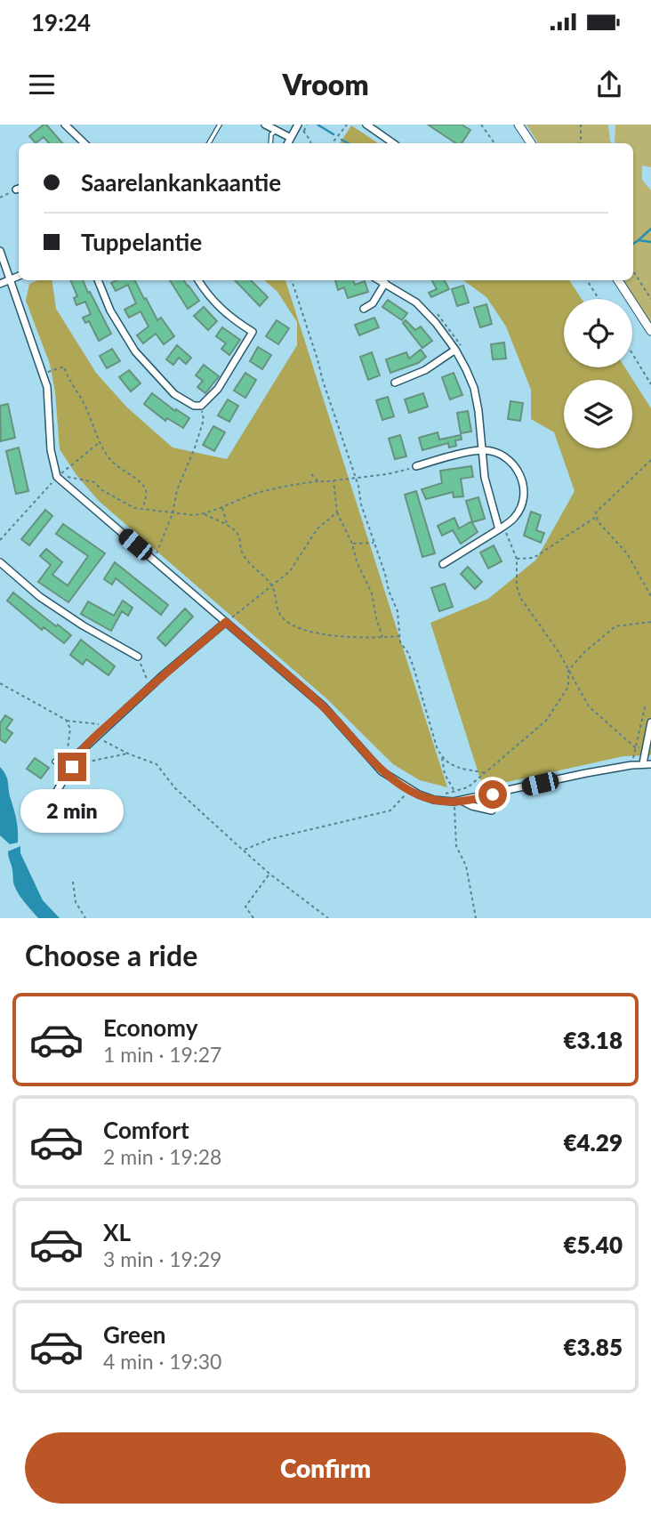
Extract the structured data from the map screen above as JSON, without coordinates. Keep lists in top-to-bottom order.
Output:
{
  "page": {
    "status": "19:24",
    "header": "Vroom",
    "banner": ["Saarelankankaantie", "Tuppelantie"],
    "bubble": "2 min",
    "heading": "Choose a ride",
    "list": [
      {
        "name": "Economy",
        "note": "1 min · 19:27",
        "value": "€3.18"
      },
      {
        "name": "Comfort",
        "note": "2 min · 19:28",
        "value": "€4.29"
      },
      {
        "name": "XL",
        "note": "3 min · 19:29",
        "value": "€5.40"
      },
      {
        "name": "Green",
        "note": "4 min · 19:30",
        "value": "€3.85"
      }
    ],
    "buttons": "Confirm"
  }
}
